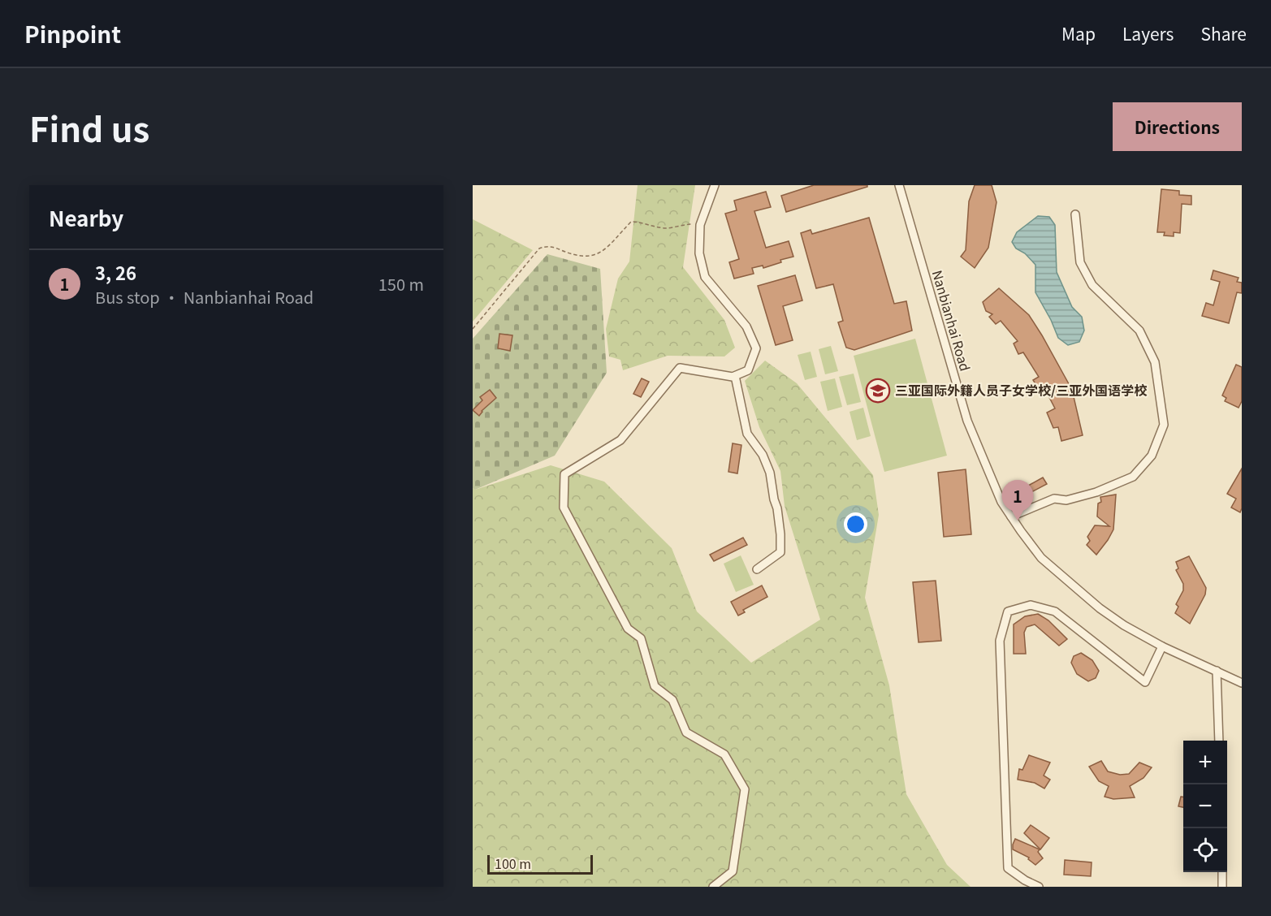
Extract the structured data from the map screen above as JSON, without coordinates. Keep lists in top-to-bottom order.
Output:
{
  "streets": {
    "street": ["Nanbianhai Road"]
  },
  "places": {
    "school or university": ["三亚国际外籍人员子女学校/三亚外国语学校"]
  },
  "scale_bar": "100 m",
  "page": {
    "header": "Pinpoint",
    "nav": ["Map", "Layers", "Share"],
    "title": "Find us",
    "buttons": "Directions",
    "heading": "Nearby",
    "list": [
      {
        "mark": "1",
        "name": "3, 26",
        "note": "Bus stop · Nanbianhai Road",
        "value": "150 m"
      }
    ],
    "pins": "1",
    "map_buttons": ["+", "−"],
    "scale": "100 m"
  }
}
